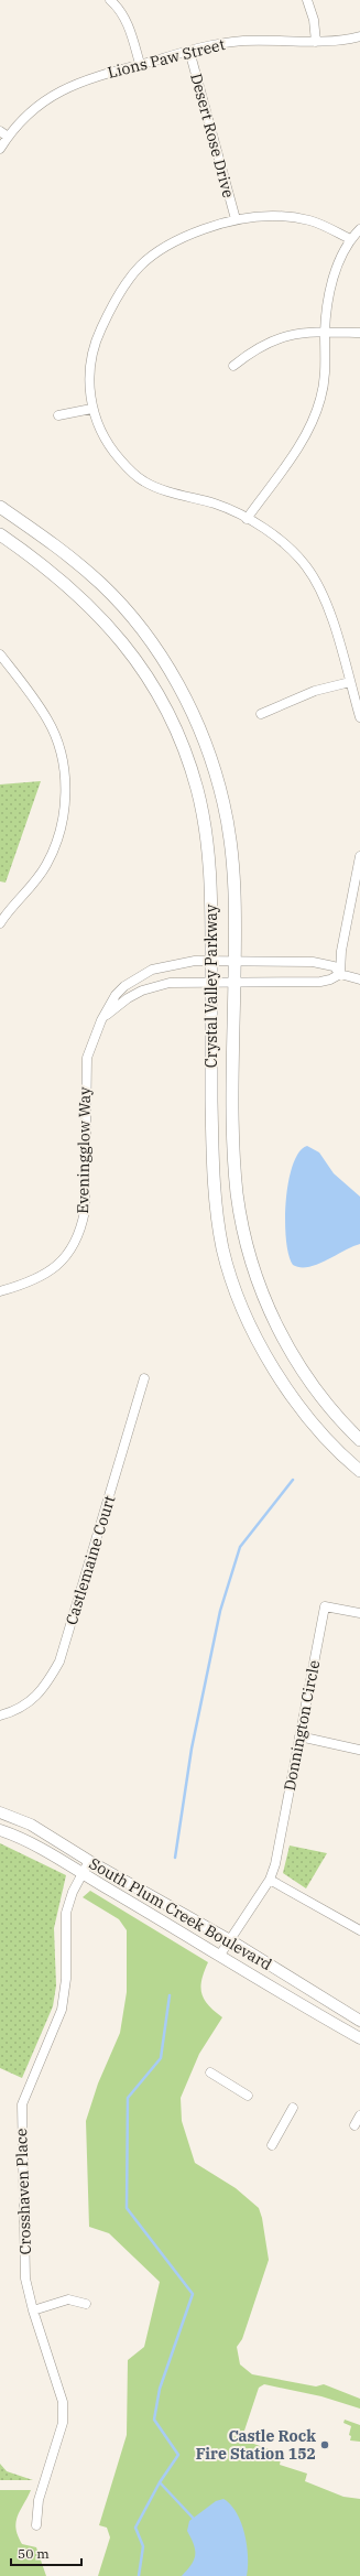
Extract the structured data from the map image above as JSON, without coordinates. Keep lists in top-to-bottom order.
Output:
{
  "streets": {
    "main road": ["Crystal Valley Parkway"],
    "street": [
      "Lions Paw Street",
      "Desert Rose Drive",
      "Eveningglow Way",
      "Castlemaine Court",
      "Donnington Circle",
      "South Plum Creek Boulevard",
      "Crosshaven Place"
    ]
  },
  "crossings": [
    ["Lions Paw Street", "Desert Rose Drive"],
    ["Crystal Valley Parkway", "Eveningglow Way"],
    ["Donnington Circle", "South Plum Creek Boulevard"],
    ["South Plum Creek Boulevard", "Crosshaven Place"]
  ],
  "places": ["Castle Rock Fire Station 152"],
  "scale_bar": "50 m"
}
